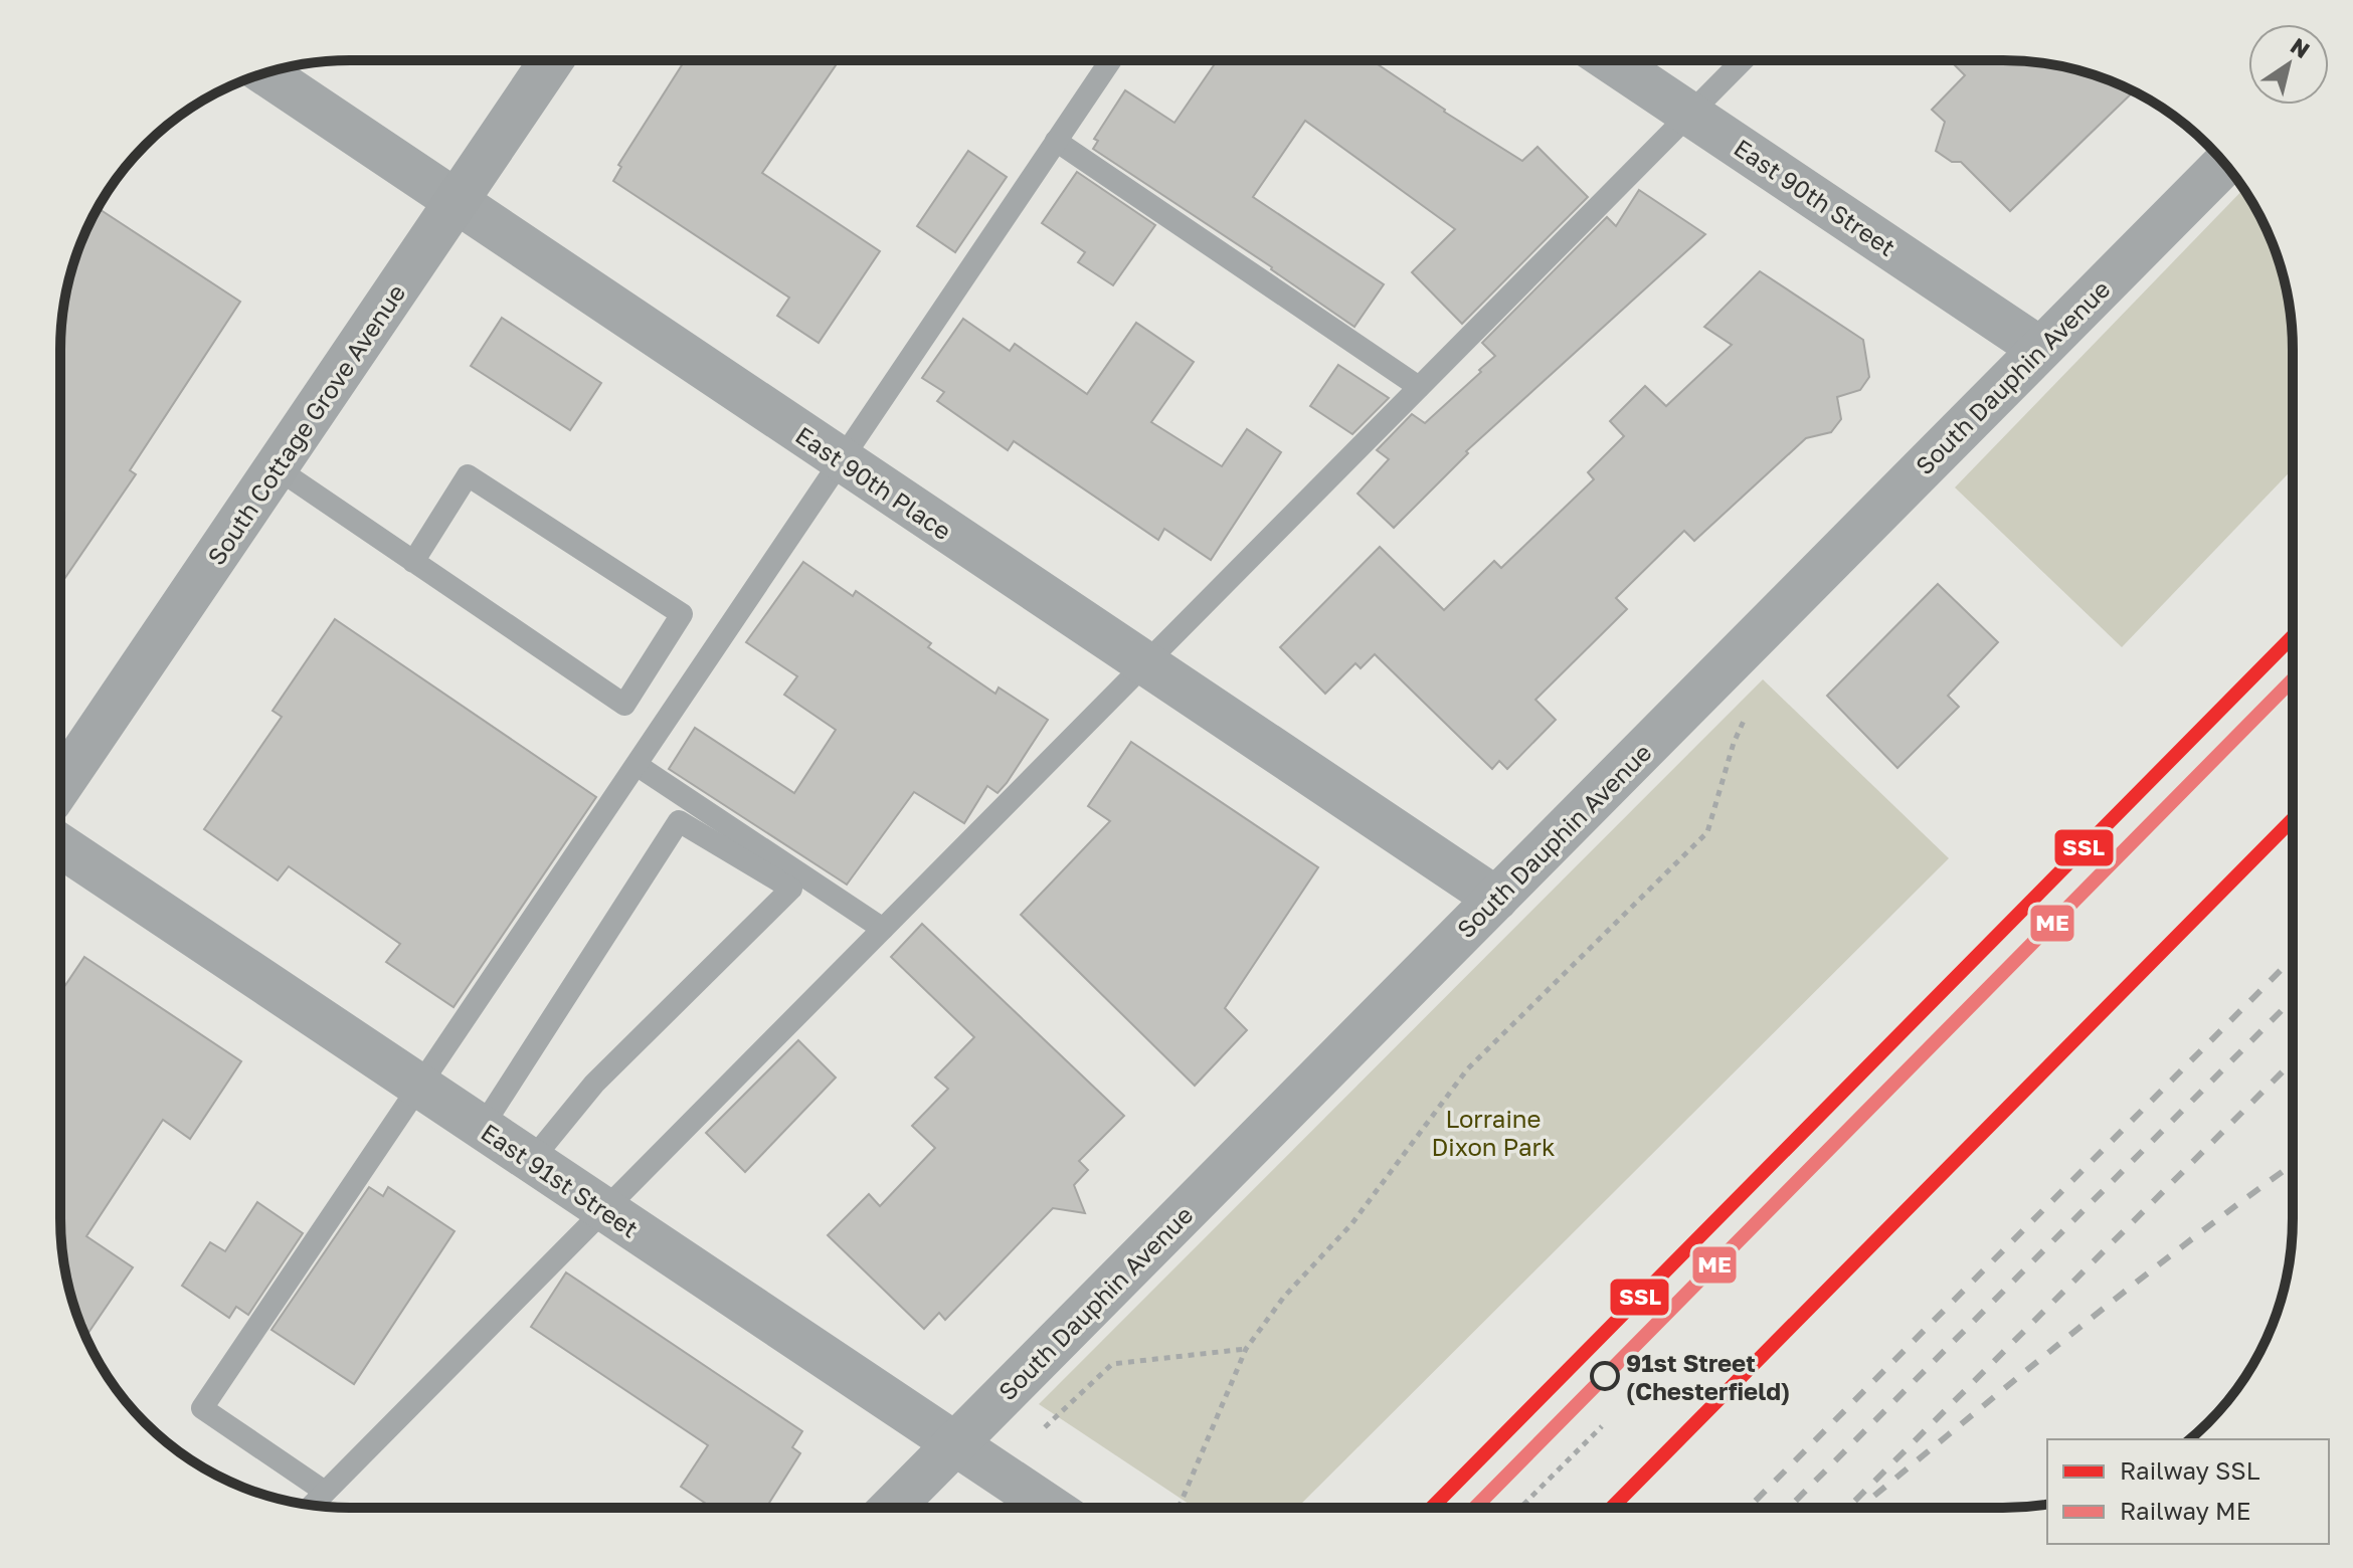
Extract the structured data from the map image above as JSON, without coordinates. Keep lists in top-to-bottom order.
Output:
{
  "streets": {
    "main road": ["South Cottage Grove Avenue"],
    "street": [
      "East 90th Street",
      "South Dauphin Avenue",
      "East 90th Place",
      "East 91st Street"
    ]
  },
  "crossings": [
    ["East 90th Street", "South Dauphin Avenue"],
    ["South Dauphin Avenue", "East 90th Place"],
    ["South Dauphin Avenue", "East 91st Street"],
    ["South Cottage Grove Avenue", "East 90th Place"]
  ],
  "parks": ["Lorraine Dixon Park"],
  "places": ["91st Street (Chesterfield)"],
  "lines": ["rail line SSL", "rail line ME"],
  "legend": ["Railway SSL", "Railway ME"],
  "north": "top right"
}
